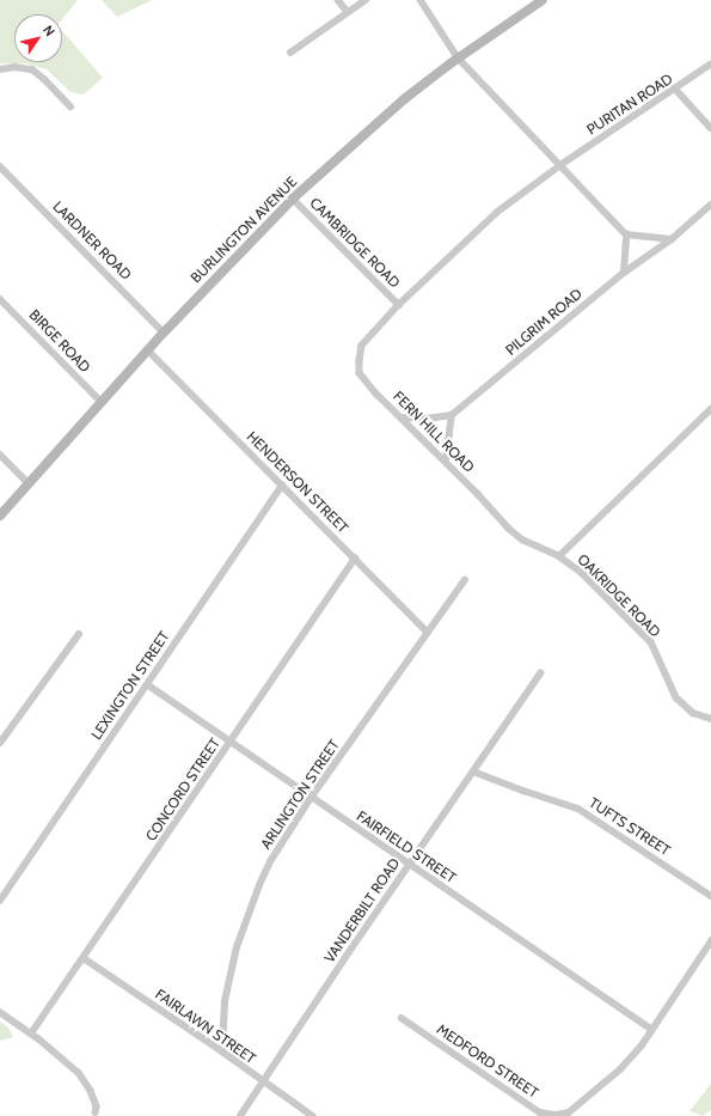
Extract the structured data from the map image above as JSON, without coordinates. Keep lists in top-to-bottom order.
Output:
{
  "streets": {
    "main road": ["BURLINGTON AVENUE"],
    "street": [
      "PURITAN ROAD",
      "LARDNER ROAD",
      "CAMBRIDGE ROAD",
      "PILGRIM ROAD",
      "BIRGE ROAD",
      "FERN HILL ROAD",
      "HENDERSON STREET",
      "OAKRIDGE ROAD",
      "LEXINGTON STREET",
      "CONCORD STREET",
      "ARLINGTON STREET",
      "TUFTS STREET",
      "FAIRFIELD STREET",
      "VANDERBILT ROAD",
      "FAIRLAWN STREET",
      "MEDFORD STREET"
    ]
  },
  "crossings": [
    ["PURITAN ROAD", "FERN HILL ROAD"],
    ["BURLINGTON AVENUE", "LARDNER ROAD"],
    ["BURLINGTON AVENUE", "CAMBRIDGE ROAD"],
    ["BURLINGTON AVENUE", "BIRGE ROAD"],
    ["BURLINGTON AVENUE", "HENDERSON STREET"],
    ["CAMBRIDGE ROAD", "FERN HILL ROAD"],
    ["FERN HILL ROAD", "OAKRIDGE ROAD"],
    ["HENDERSON STREET", "LEXINGTON STREET"],
    ["HENDERSON STREET", "CONCORD STREET"],
    ["HENDERSON STREET", "ARLINGTON STREET"],
    ["LEXINGTON STREET", "FAIRFIELD STREET"],
    ["CONCORD STREET", "FAIRFIELD STREET"],
    ["CONCORD STREET", "FAIRLAWN STREET"],
    ["ARLINGTON STREET", "FAIRFIELD STREET"],
    ["ARLINGTON STREET", "FAIRLAWN STREET"],
    ["TUFTS STREET", "VANDERBILT ROAD"],
    ["FAIRFIELD STREET", "VANDERBILT ROAD"],
    ["FAIRFIELD STREET", "MEDFORD STREET"],
    ["VANDERBILT ROAD", "FAIRLAWN STREET"]
  ],
  "north": "top right"
}
